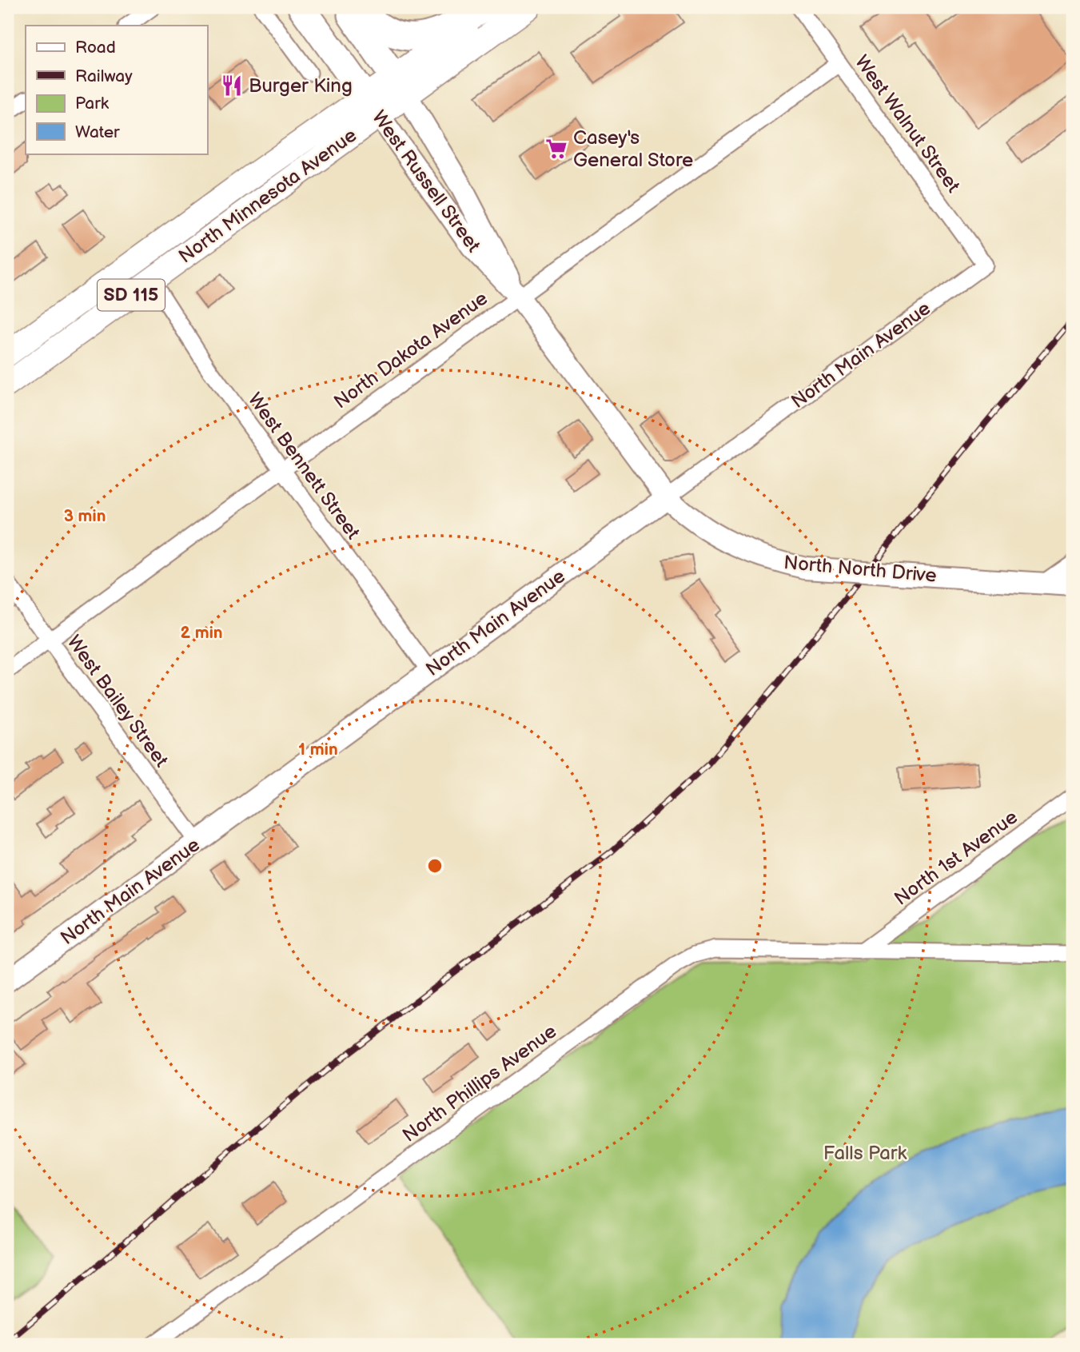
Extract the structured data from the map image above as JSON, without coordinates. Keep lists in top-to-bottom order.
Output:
{
  "streets": {
    "highway": ["West Russell Street"],
    "main road": [
      "North Minnesota Avenue",
      "SD 115",
      "North Main Avenue",
      "North North Drive"
    ],
    "street": [
      "West Walnut Street",
      "North Dakota Avenue",
      "West Bennett Street",
      "West Bailey Street",
      "North 1st Avenue",
      "North Phillips Avenue"
    ]
  },
  "crossings": [
    ["West Walnut Street", "North Dakota Avenue"],
    ["West Walnut Street", "North Main Avenue"],
    ["West Russell Street", "North Minnesota Avenue"],
    ["West Russell Street", "North Dakota Avenue"],
    ["West Russell Street", "North Main Avenue"],
    ["West Russell Street", "North North Drive"],
    ["North Minnesota Avenue", "West Bennett Street"],
    ["North Dakota Avenue", "West Bennett Street"],
    ["North Dakota Avenue", "West Bailey Street"],
    ["North Main Avenue", "West Bennett Street"],
    ["North Main Avenue", "North North Drive"],
    ["North Main Avenue", "West Bailey Street"],
    ["North 1st Avenue", "North Phillips Avenue"]
  ],
  "parks": ["Falls Park"],
  "places": {
    "restaurant": ["Burger King"],
    "supermarket": ["Casey's General Store"]
  },
  "legend": [
    "Road",
    "Railway",
    "Park",
    "Water"
  ],
  "rings": ["3 min", "2 min", "1 min"]
}
